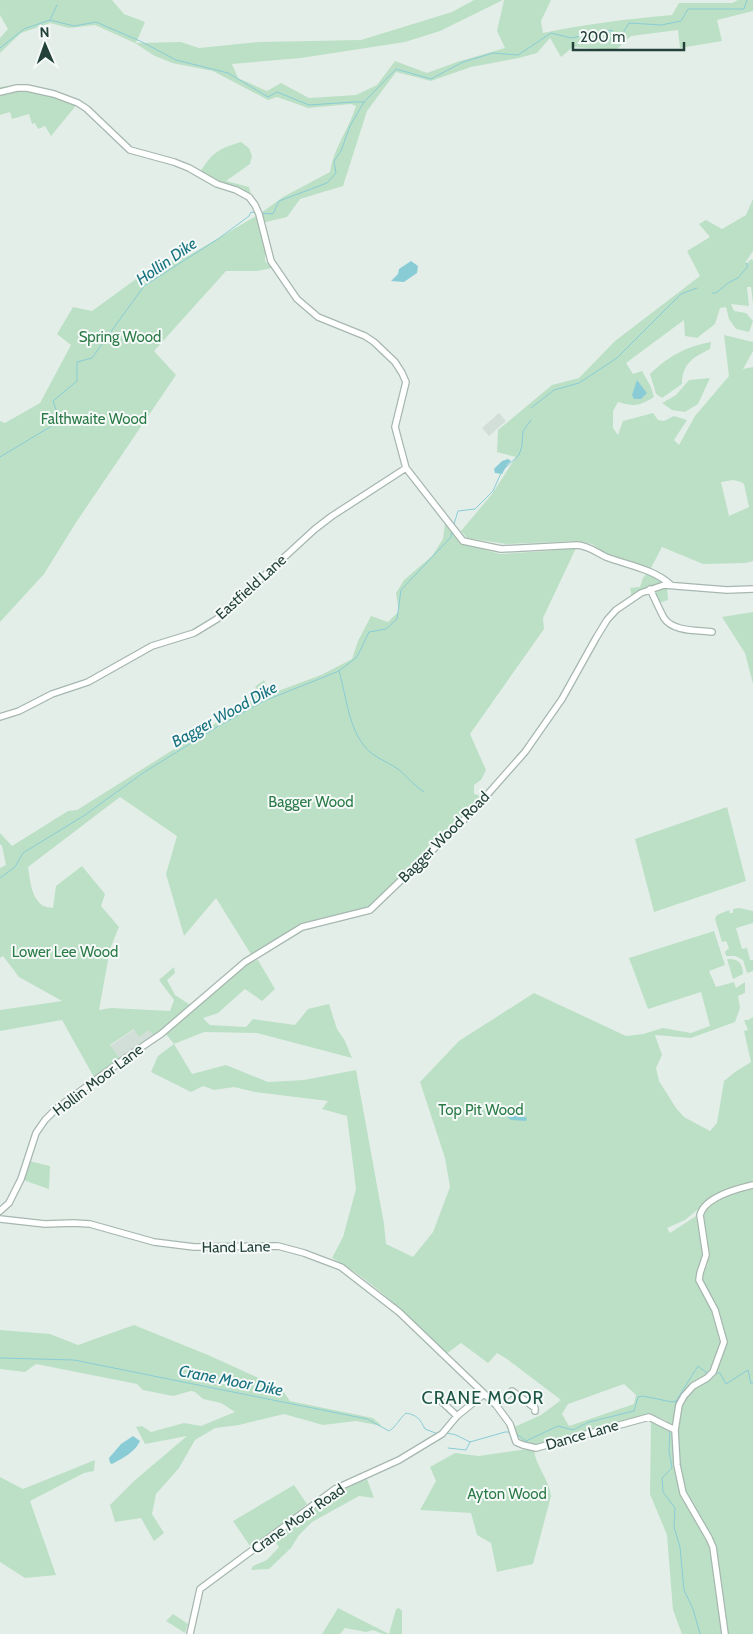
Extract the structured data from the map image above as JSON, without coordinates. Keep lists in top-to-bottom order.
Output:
{
  "streets": {
    "street": [
      "Eastfield Lane",
      "Bagger Wood Road",
      "Hollin Moor Lane",
      "Hand Lane",
      "Dance Lane",
      "Crane Moor Road"
    ]
  },
  "crossings": [
    ["Bagger Wood Road", "Hollin Moor Lane"],
    ["Hollin Moor Lane", "Hand Lane"],
    ["Hand Lane", "Dance Lane"],
    ["Hand Lane", "Crane Moor Road"],
    ["Dance Lane", "Crane Moor Road"]
  ],
  "districts": ["CRANE MOOR"],
  "water": ["Hollin Dike", "Bagger Wood Dike", "Crane Moor Dike"],
  "parks": [
    "Spring Wood",
    "Falthwaite Wood",
    "Bagger Wood",
    "Lower Lee Wood",
    "Top Pit Wood",
    "Ayton Wood"
  ],
  "scale_bar": "200 m",
  "north": "top"
}
